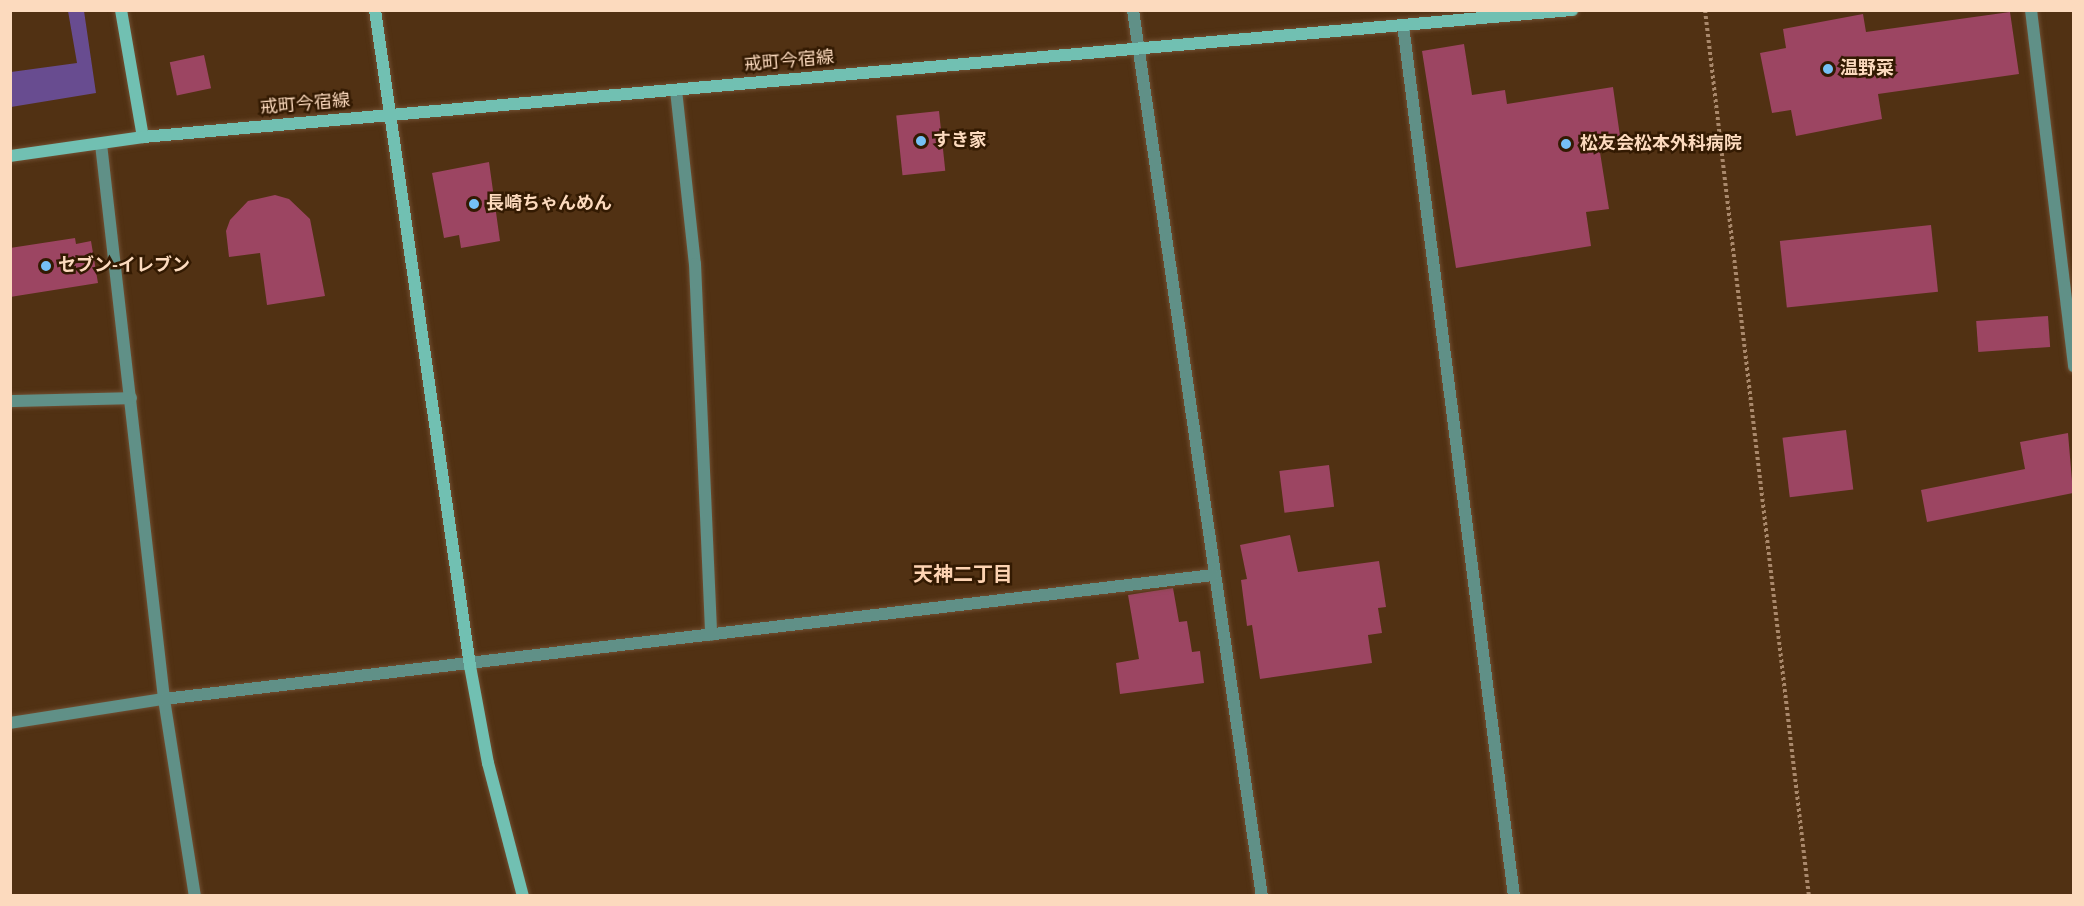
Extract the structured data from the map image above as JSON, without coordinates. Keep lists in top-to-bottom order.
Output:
{
  "streets": {
    "street": ["戒町今宿線"]
  },
  "districts": ["天神二丁目"],
  "places": [
    "温野菜",
    "すき家",
    "松友会松本外科病院",
    "長崎ちゃんめん",
    "セブン-イレブン"
  ]
}
